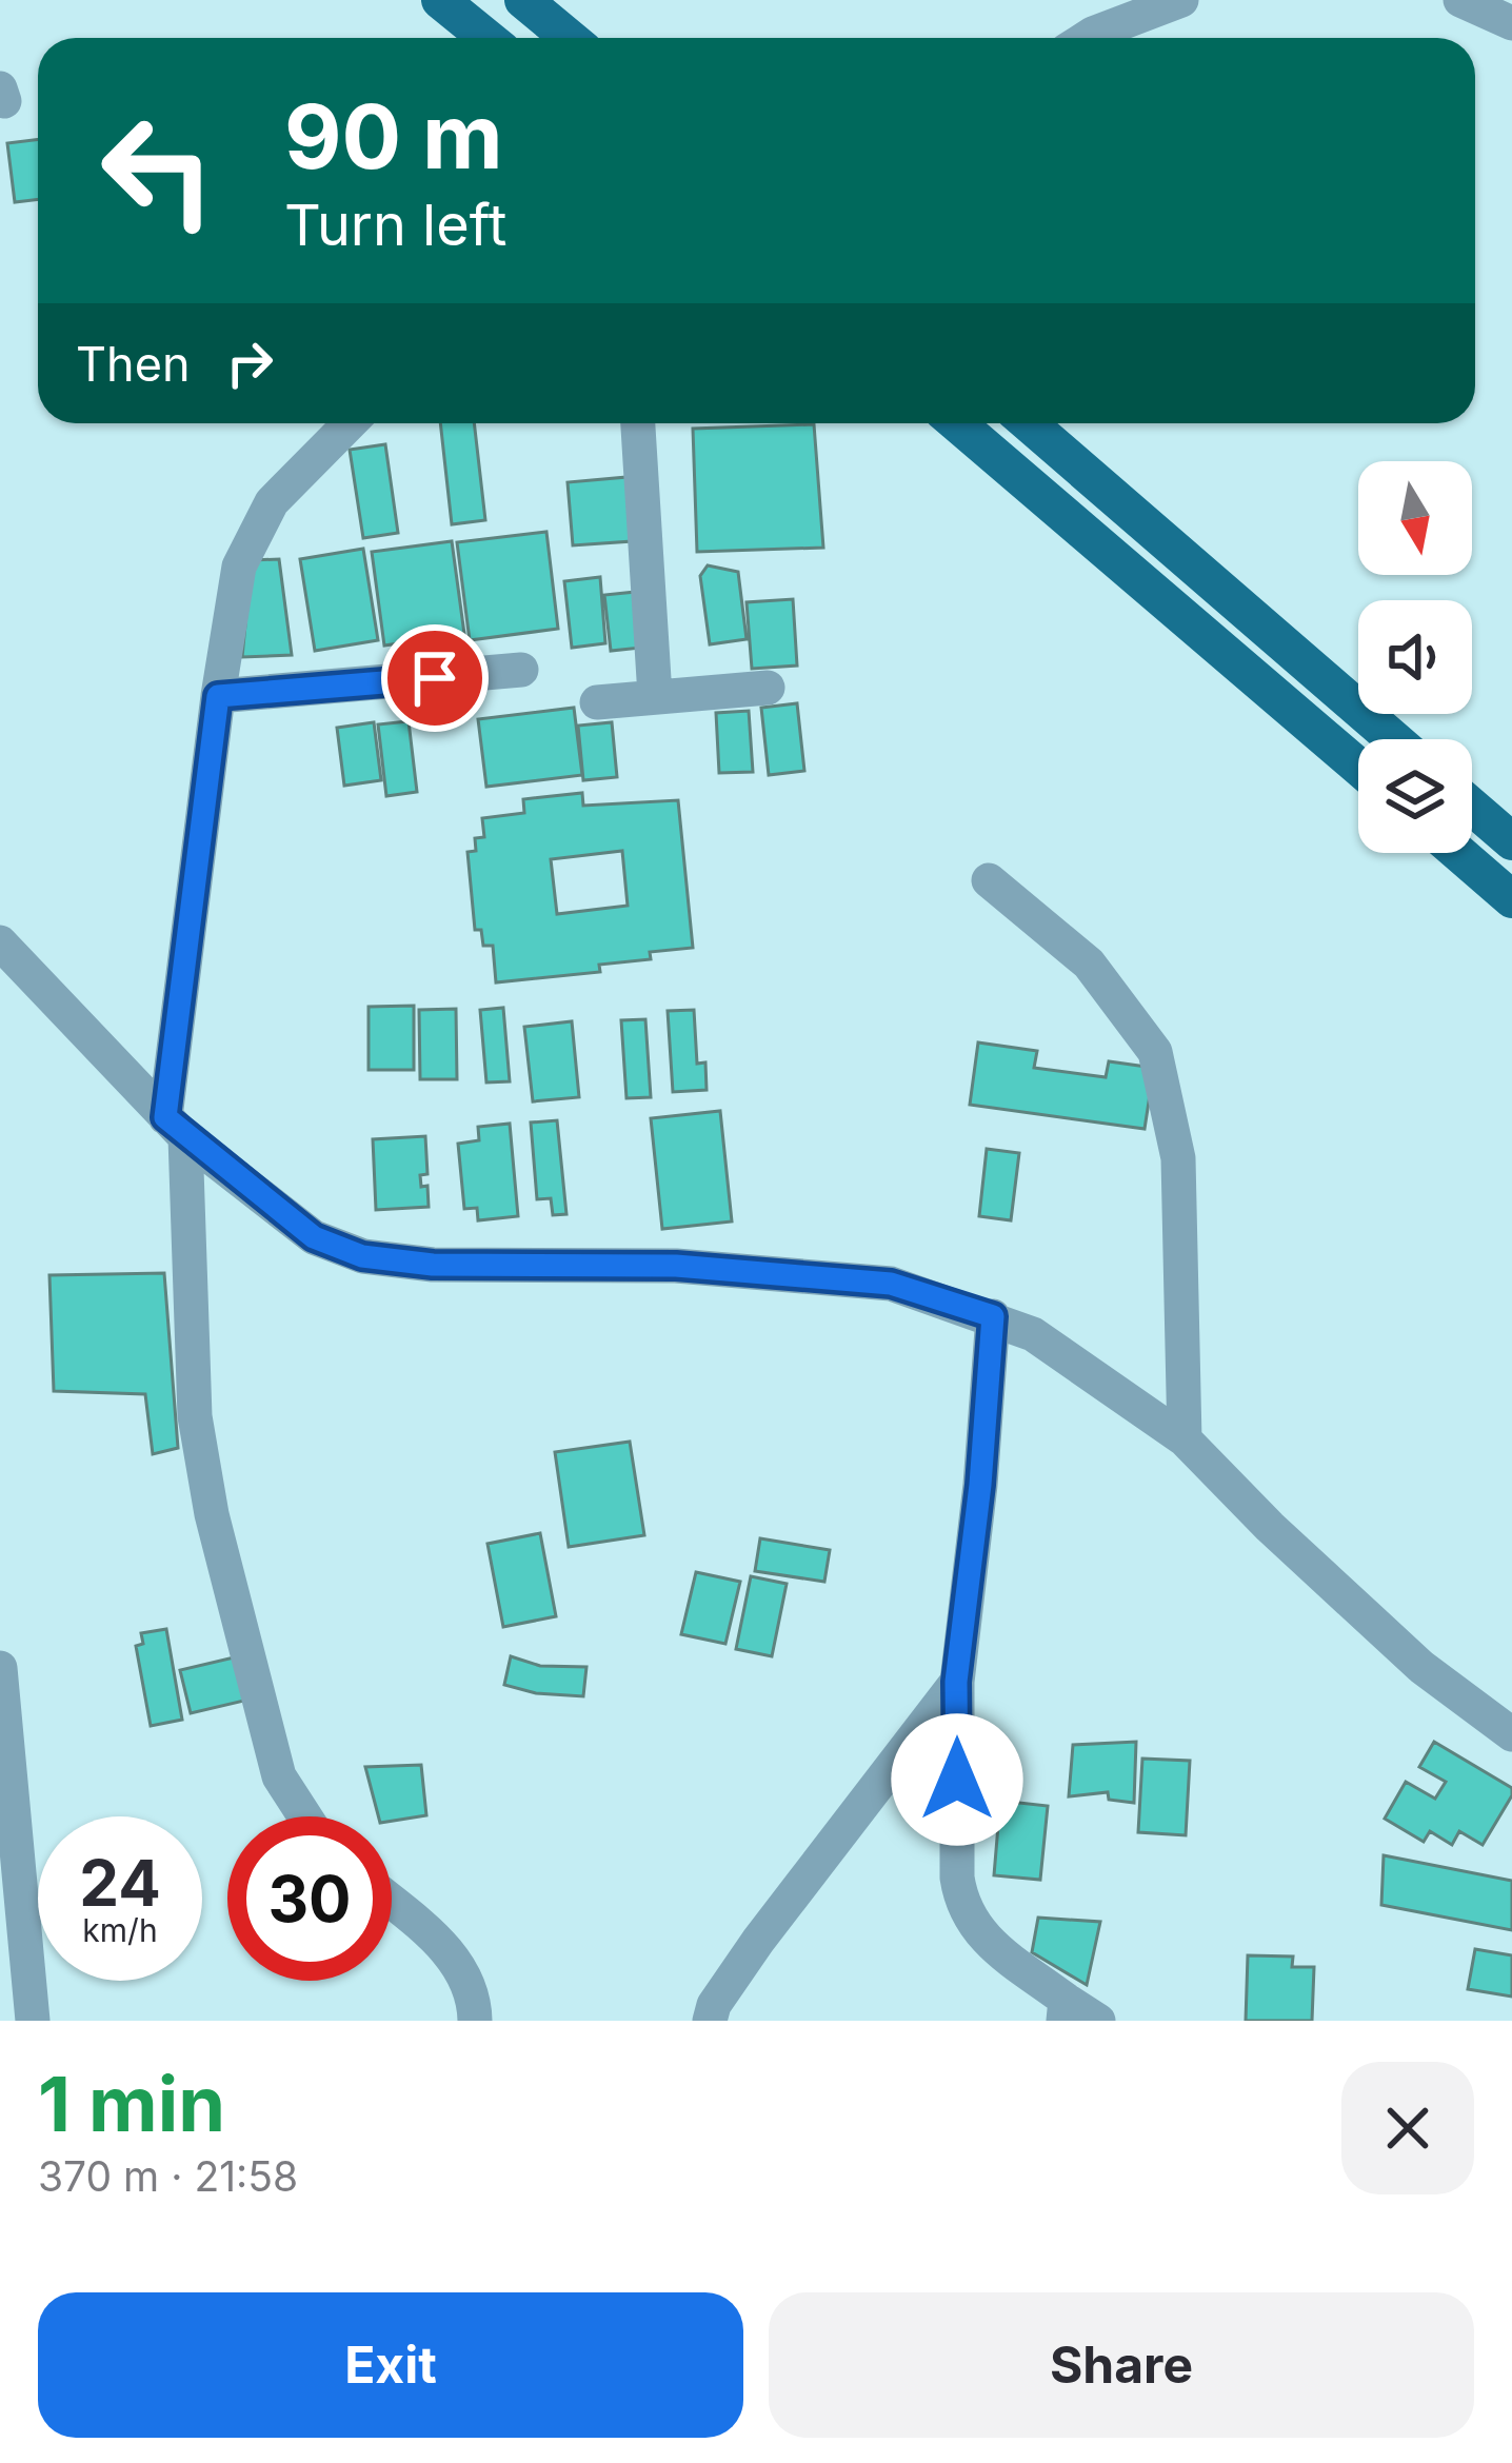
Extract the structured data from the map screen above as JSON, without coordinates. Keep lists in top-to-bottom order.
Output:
{
  "north": "bottom",
  "page": {
    "turn": ["90 m", "Turn left"],
    "then": "Then",
    "speed": "24 km/h",
    "limit": "30",
    "heading": ["1 min", "370 m · 21:58"],
    "buttons": ["Exit", "Share"]
  }
}
